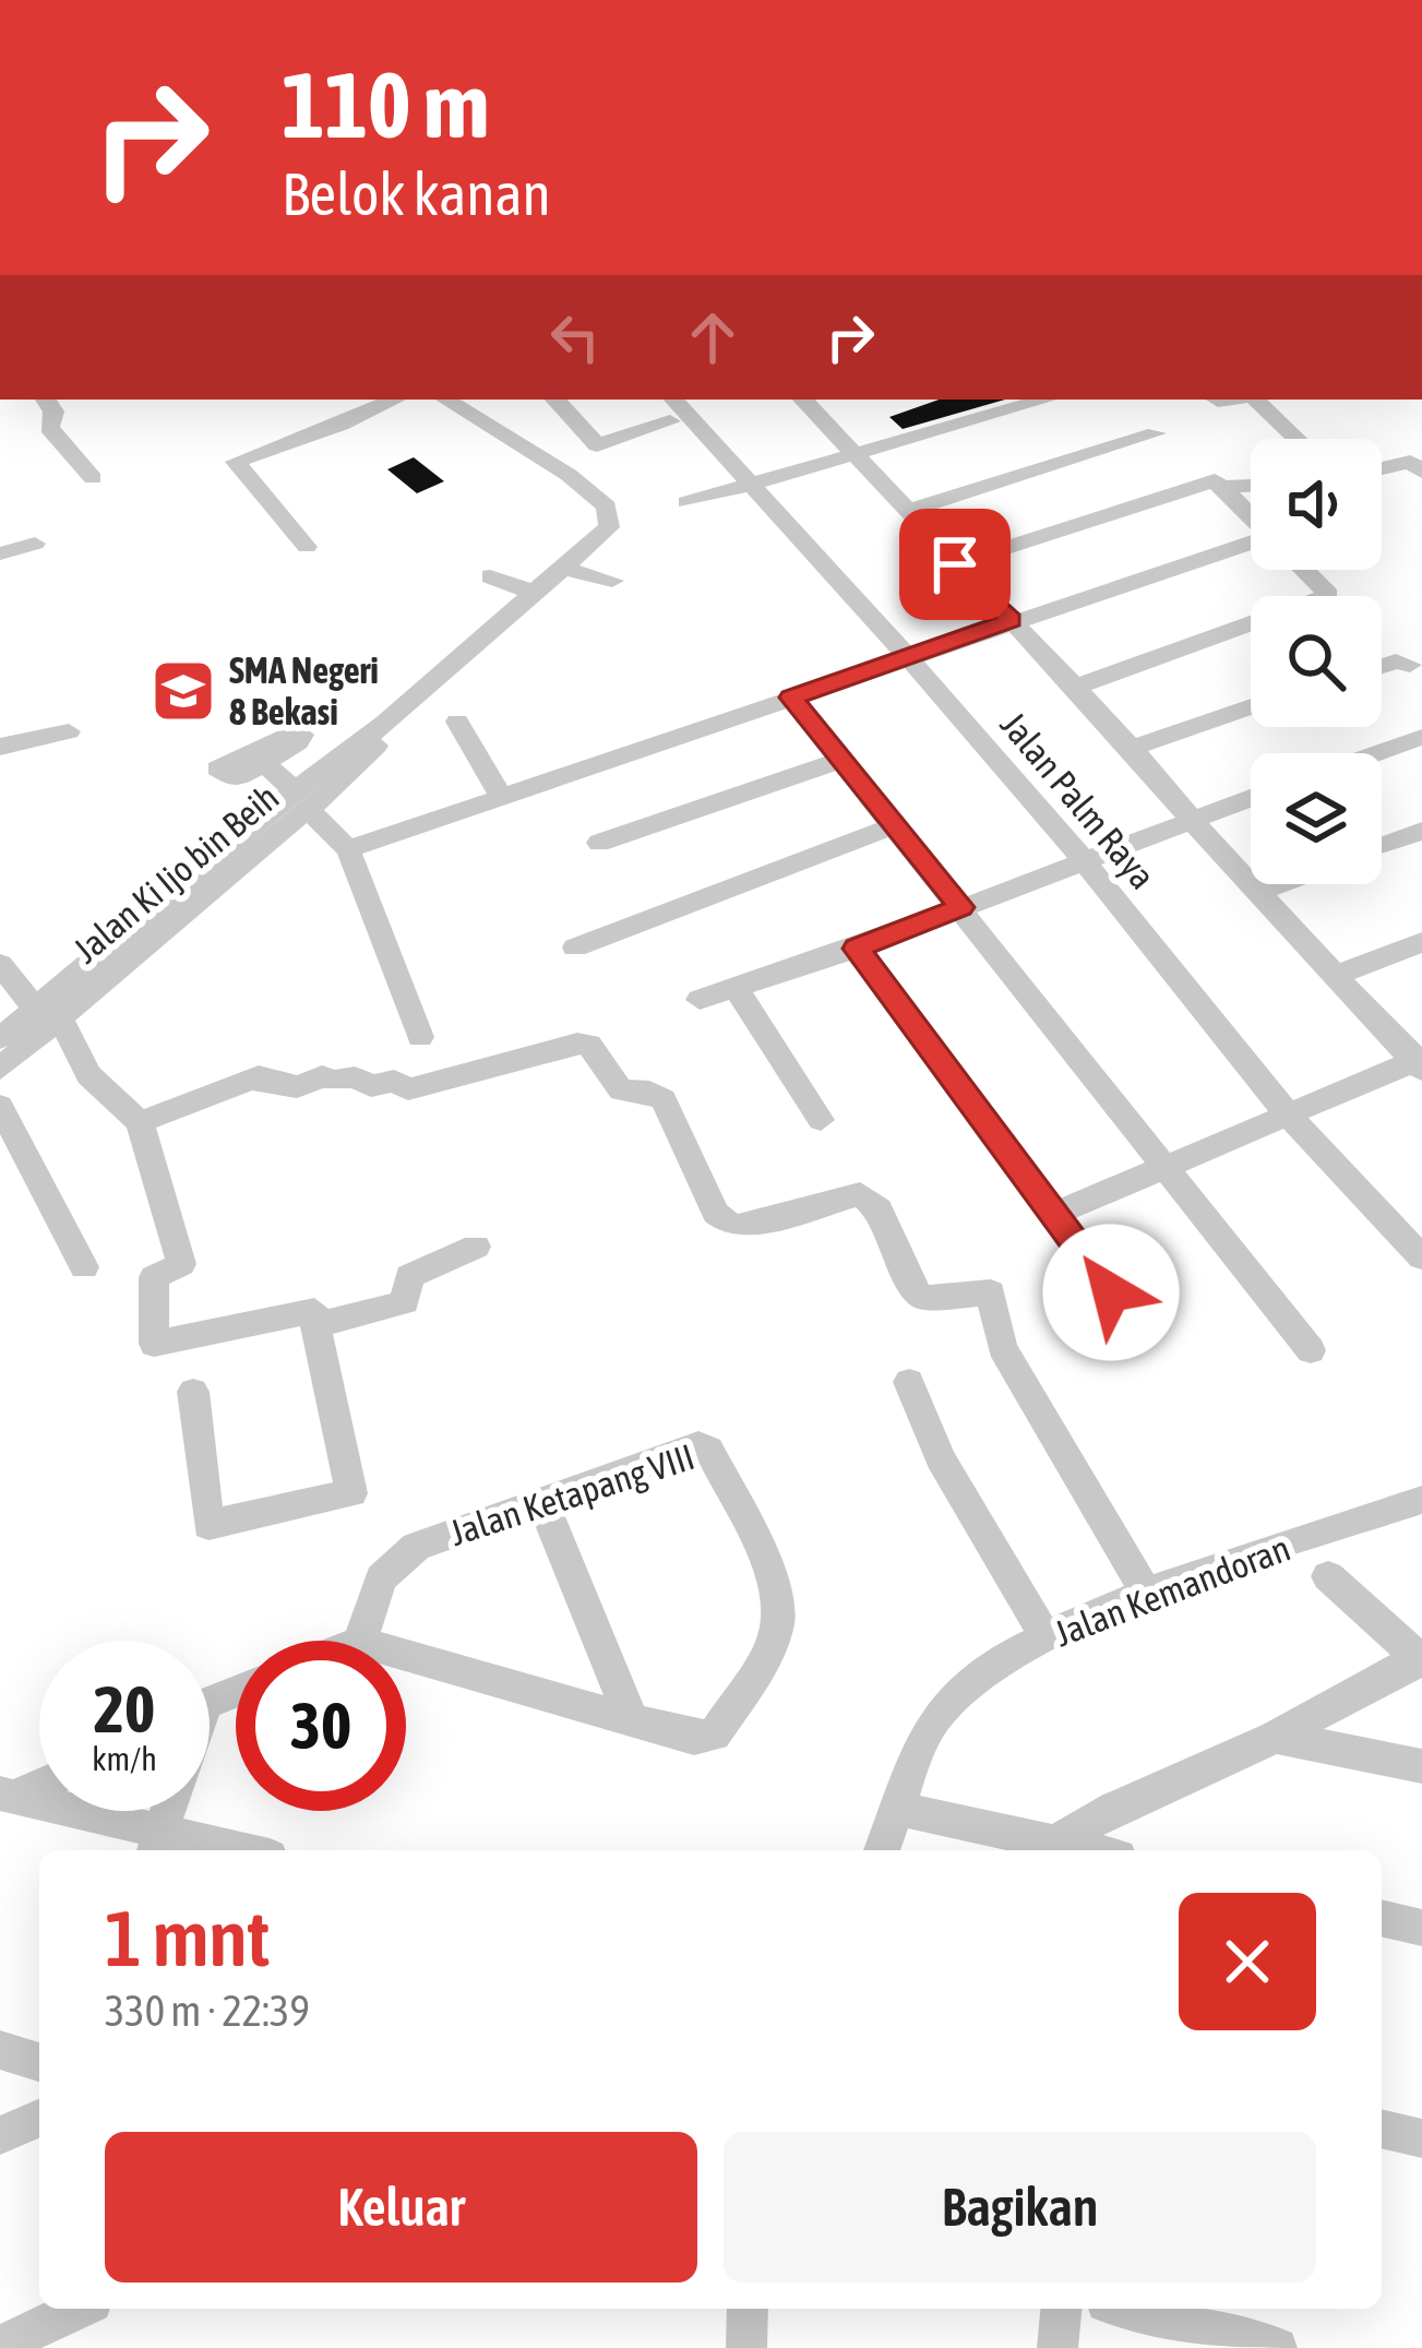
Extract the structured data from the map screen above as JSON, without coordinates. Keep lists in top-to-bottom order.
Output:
{
  "streets": {
    "street": [
      "Jalan Palm Raya",
      "Jalan Ki Ijo bin Beih",
      "Jalan Ketapang VIII",
      "Jalan Kemandoran"
    ]
  },
  "places": {
    "school or university": ["SMA Negeri 8 Bekasi"]
  },
  "page": {
    "turn": ["110 m", "Belok kanan"],
    "speed": "20 km/h",
    "limit": "30",
    "heading": ["1 mnt", "330 m · 22:39"],
    "buttons": ["Keluar", "Bagikan"]
  }
}
